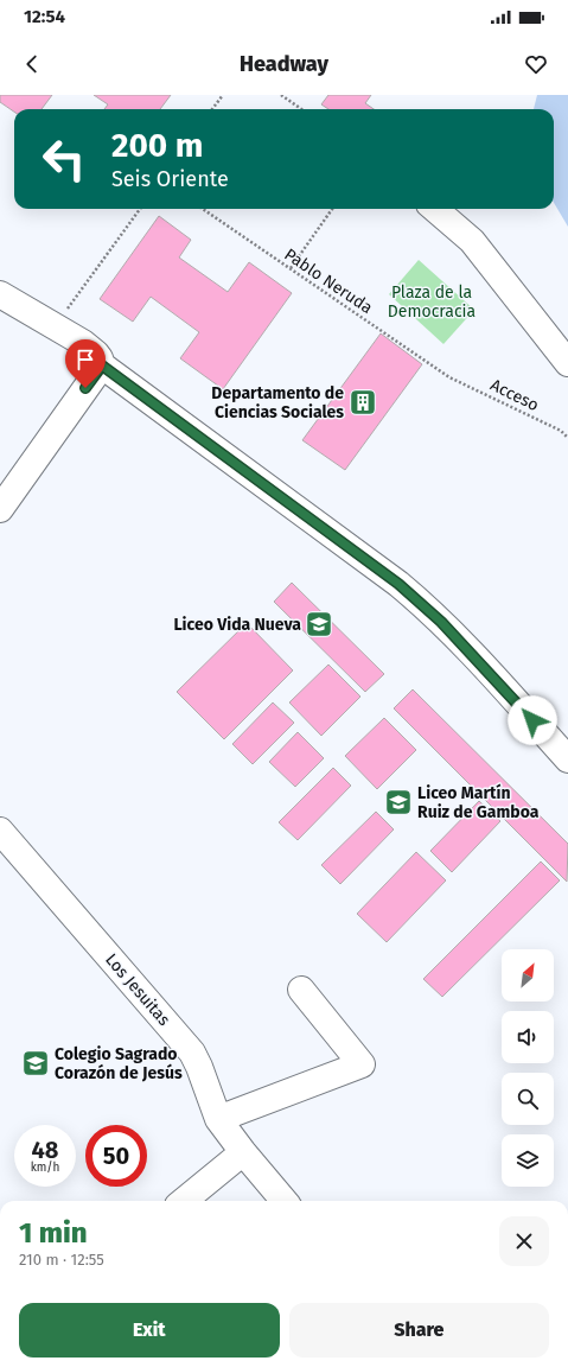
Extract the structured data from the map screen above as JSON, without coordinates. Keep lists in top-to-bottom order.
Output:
{
  "streets": {
    "street": ["Los Jesuitas"],
    "path": ["Pablo Neruda", "Acceso"]
  },
  "crossings": [
    ["Pablo Neruda", "Acceso"]
  ],
  "parks": ["Plaza de la Democracia"],
  "places": {
    "building": ["Departamento de Ciencias Sociales"],
    "school or university": ["Liceo Vida Nueva", "Liceo Martín Ruiz de Gamboa", "Colegio Sagrado Corazón de Jesús"]
  },
  "north": "top right",
  "page": {
    "status": "12:54",
    "header": "Headway",
    "turn": ["200 m", "Seis Oriente"],
    "speed": "48 km/h",
    "limit": "50",
    "heading": ["1 min", "210 m · 12:55"],
    "buttons": ["Exit", "Share"]
  }
}
